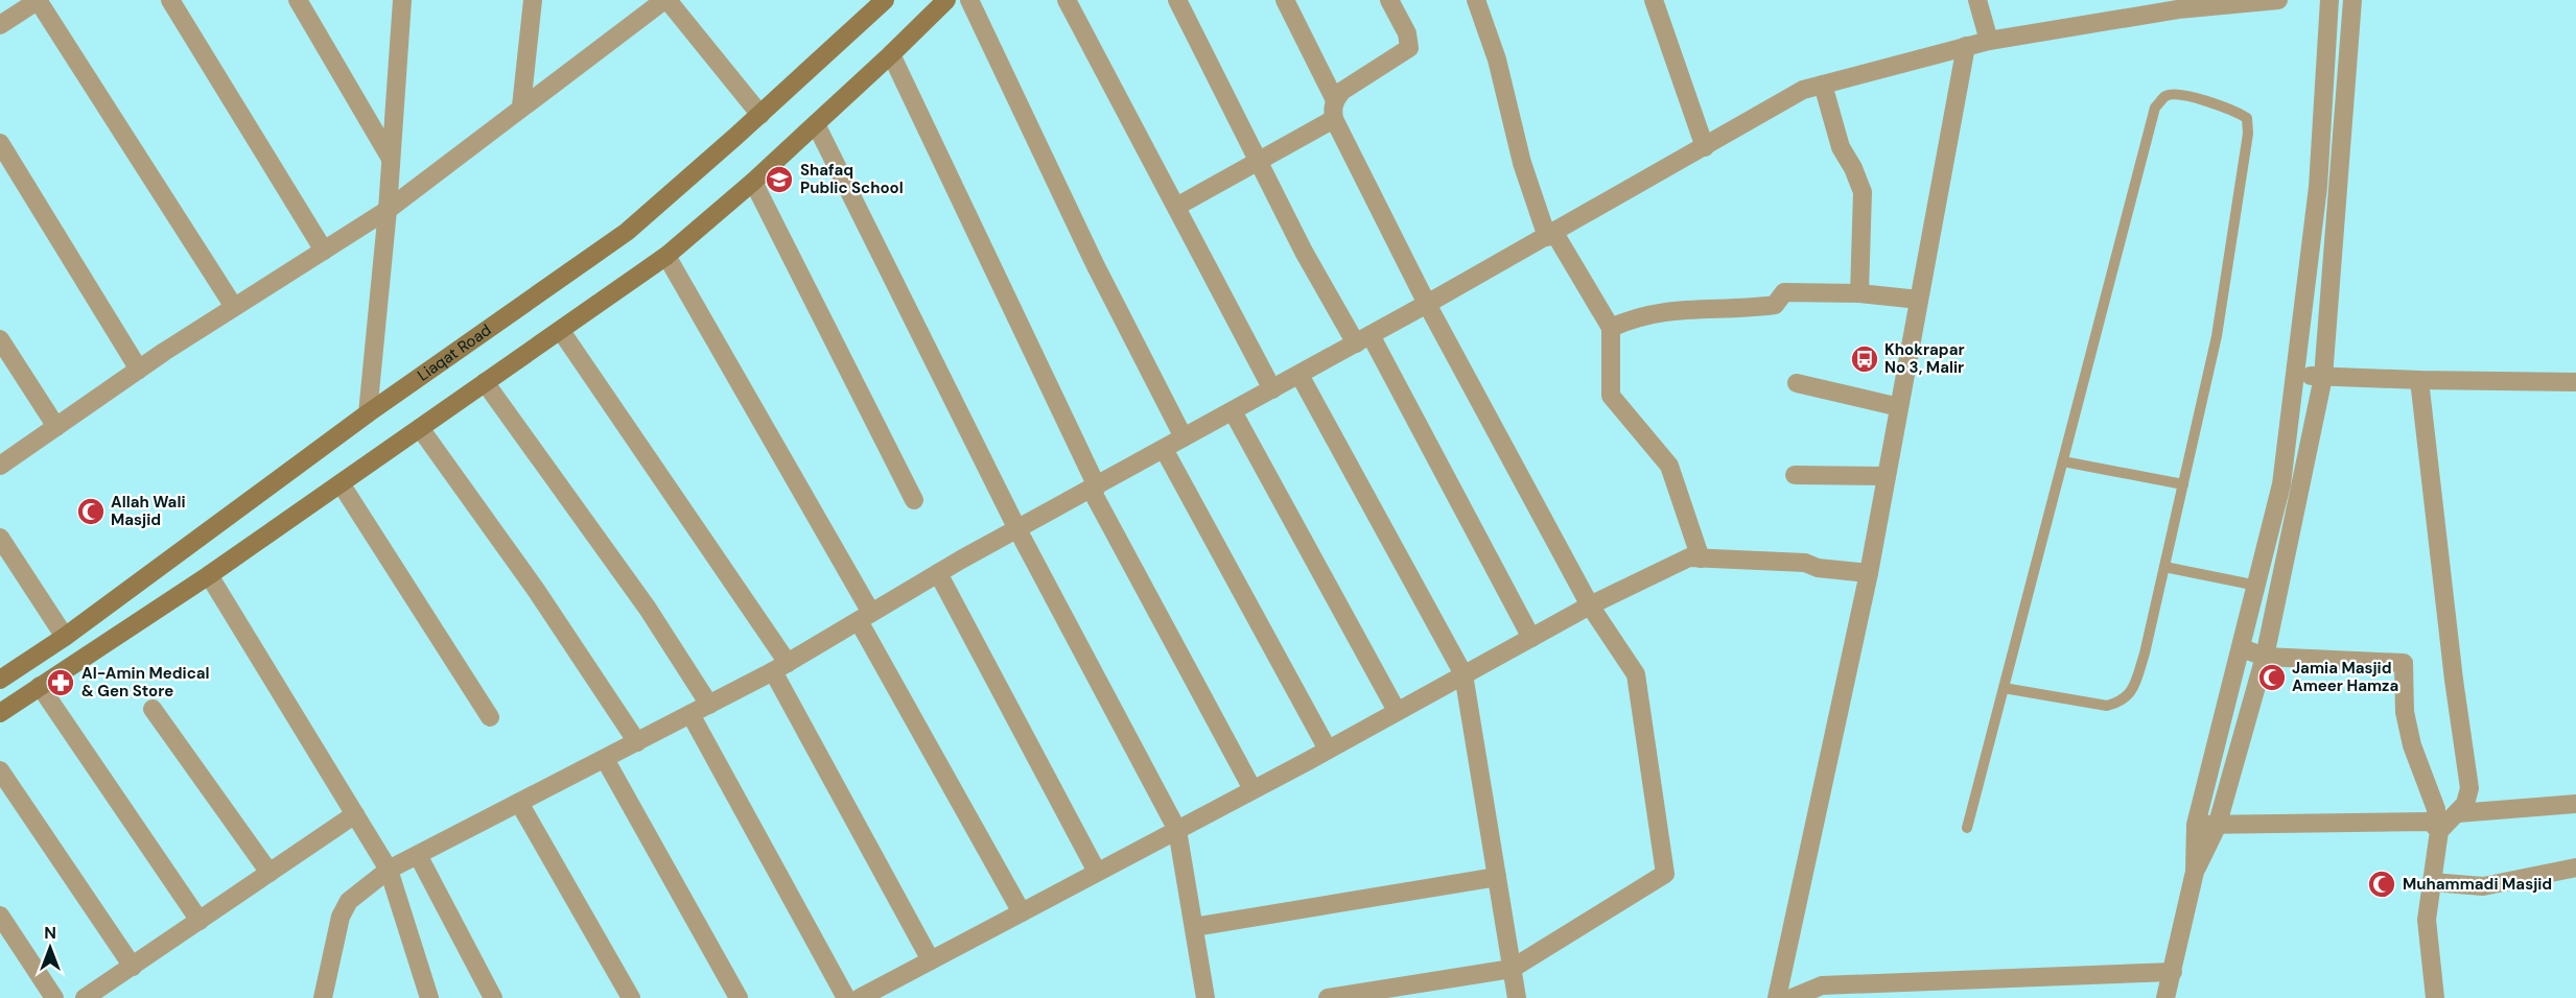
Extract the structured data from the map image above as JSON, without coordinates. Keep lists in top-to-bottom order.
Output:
{
  "streets": {
    "main road": ["Liaqat Road"]
  },
  "places": {
    "school or university": ["Shafaq Public School"],
    "bus stop": ["Khokrapar No 3, Malir"],
    "mosque": ["Allah Wali Masjid", "Jamia Masjid Ameer Hamza", "Muhammadi Masjid"],
    "pharmacy": ["Al-Amin Medical & Gen Store"]
  },
  "north": "top"
}
